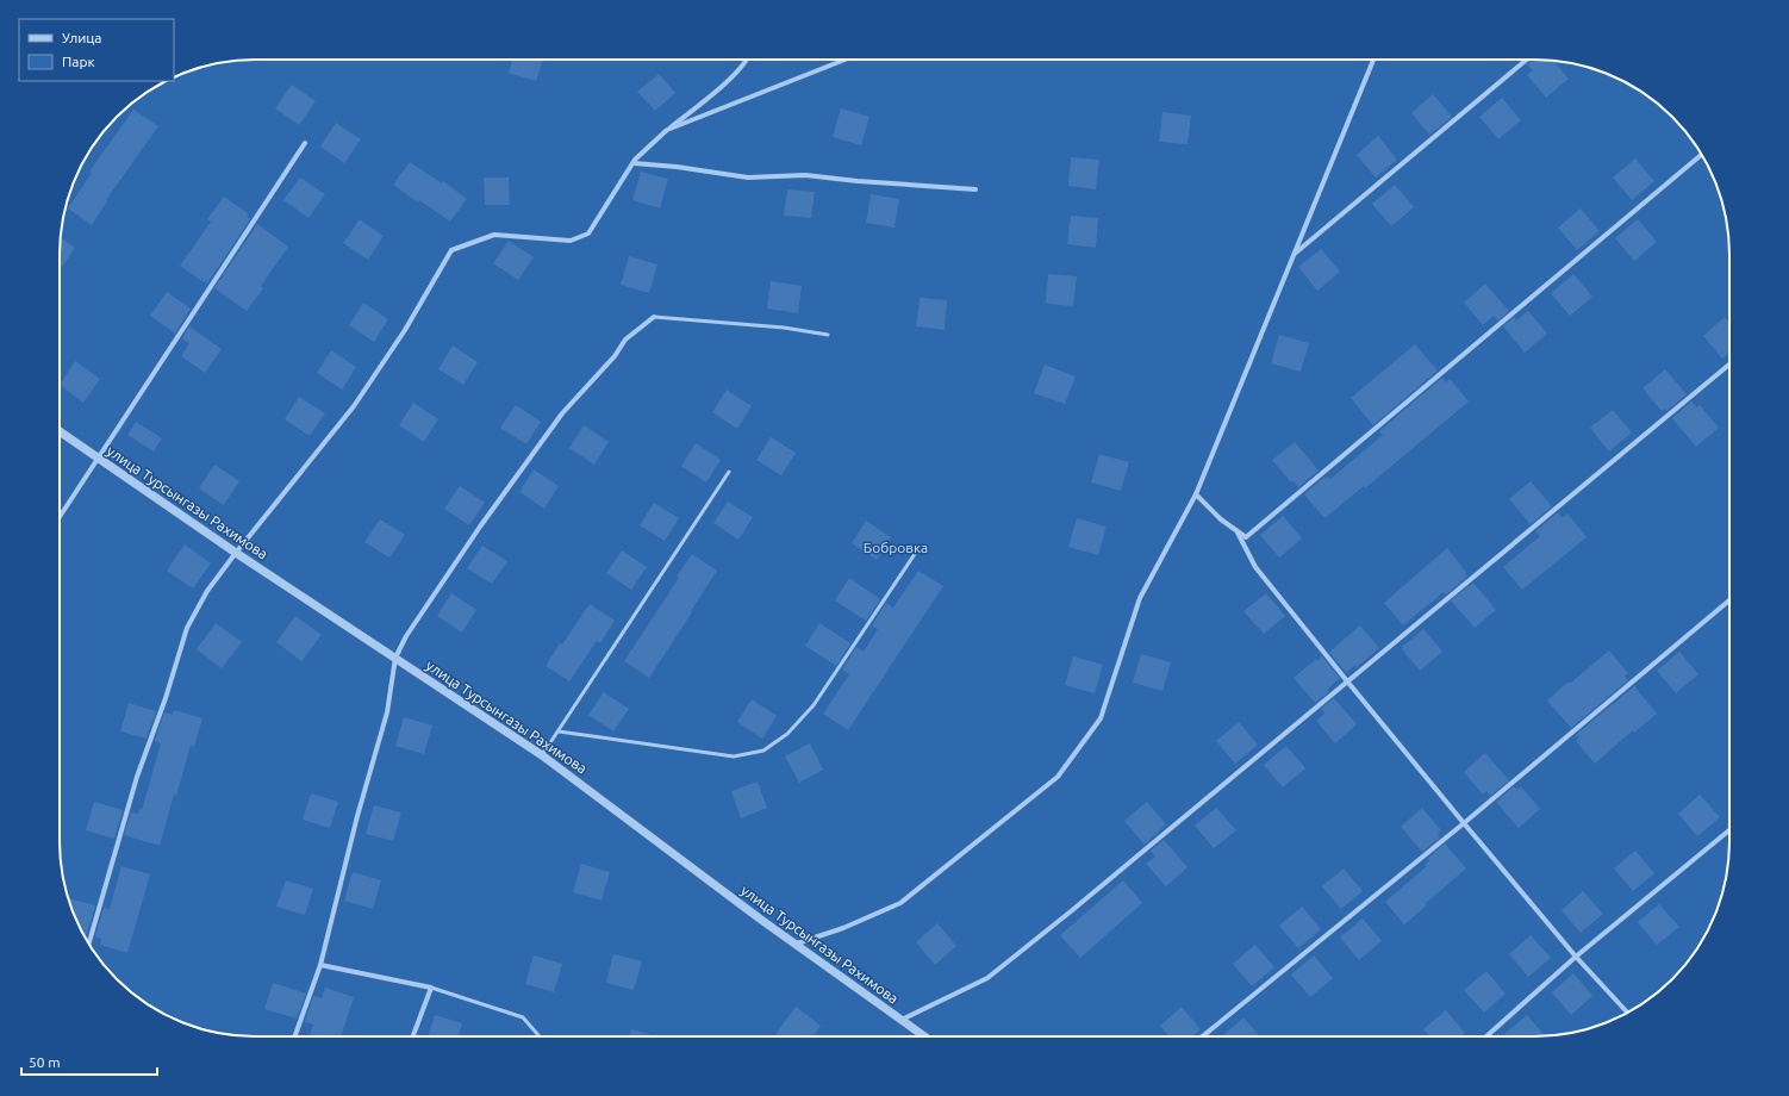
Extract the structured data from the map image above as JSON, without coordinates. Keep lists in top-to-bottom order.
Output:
{
  "streets": {
    "street": ["улица Турсынгазы Рахимова"]
  },
  "parks": ["Бобровка"],
  "legend": ["Улица", "Парк"],
  "scale_bar": "50 m"
}
